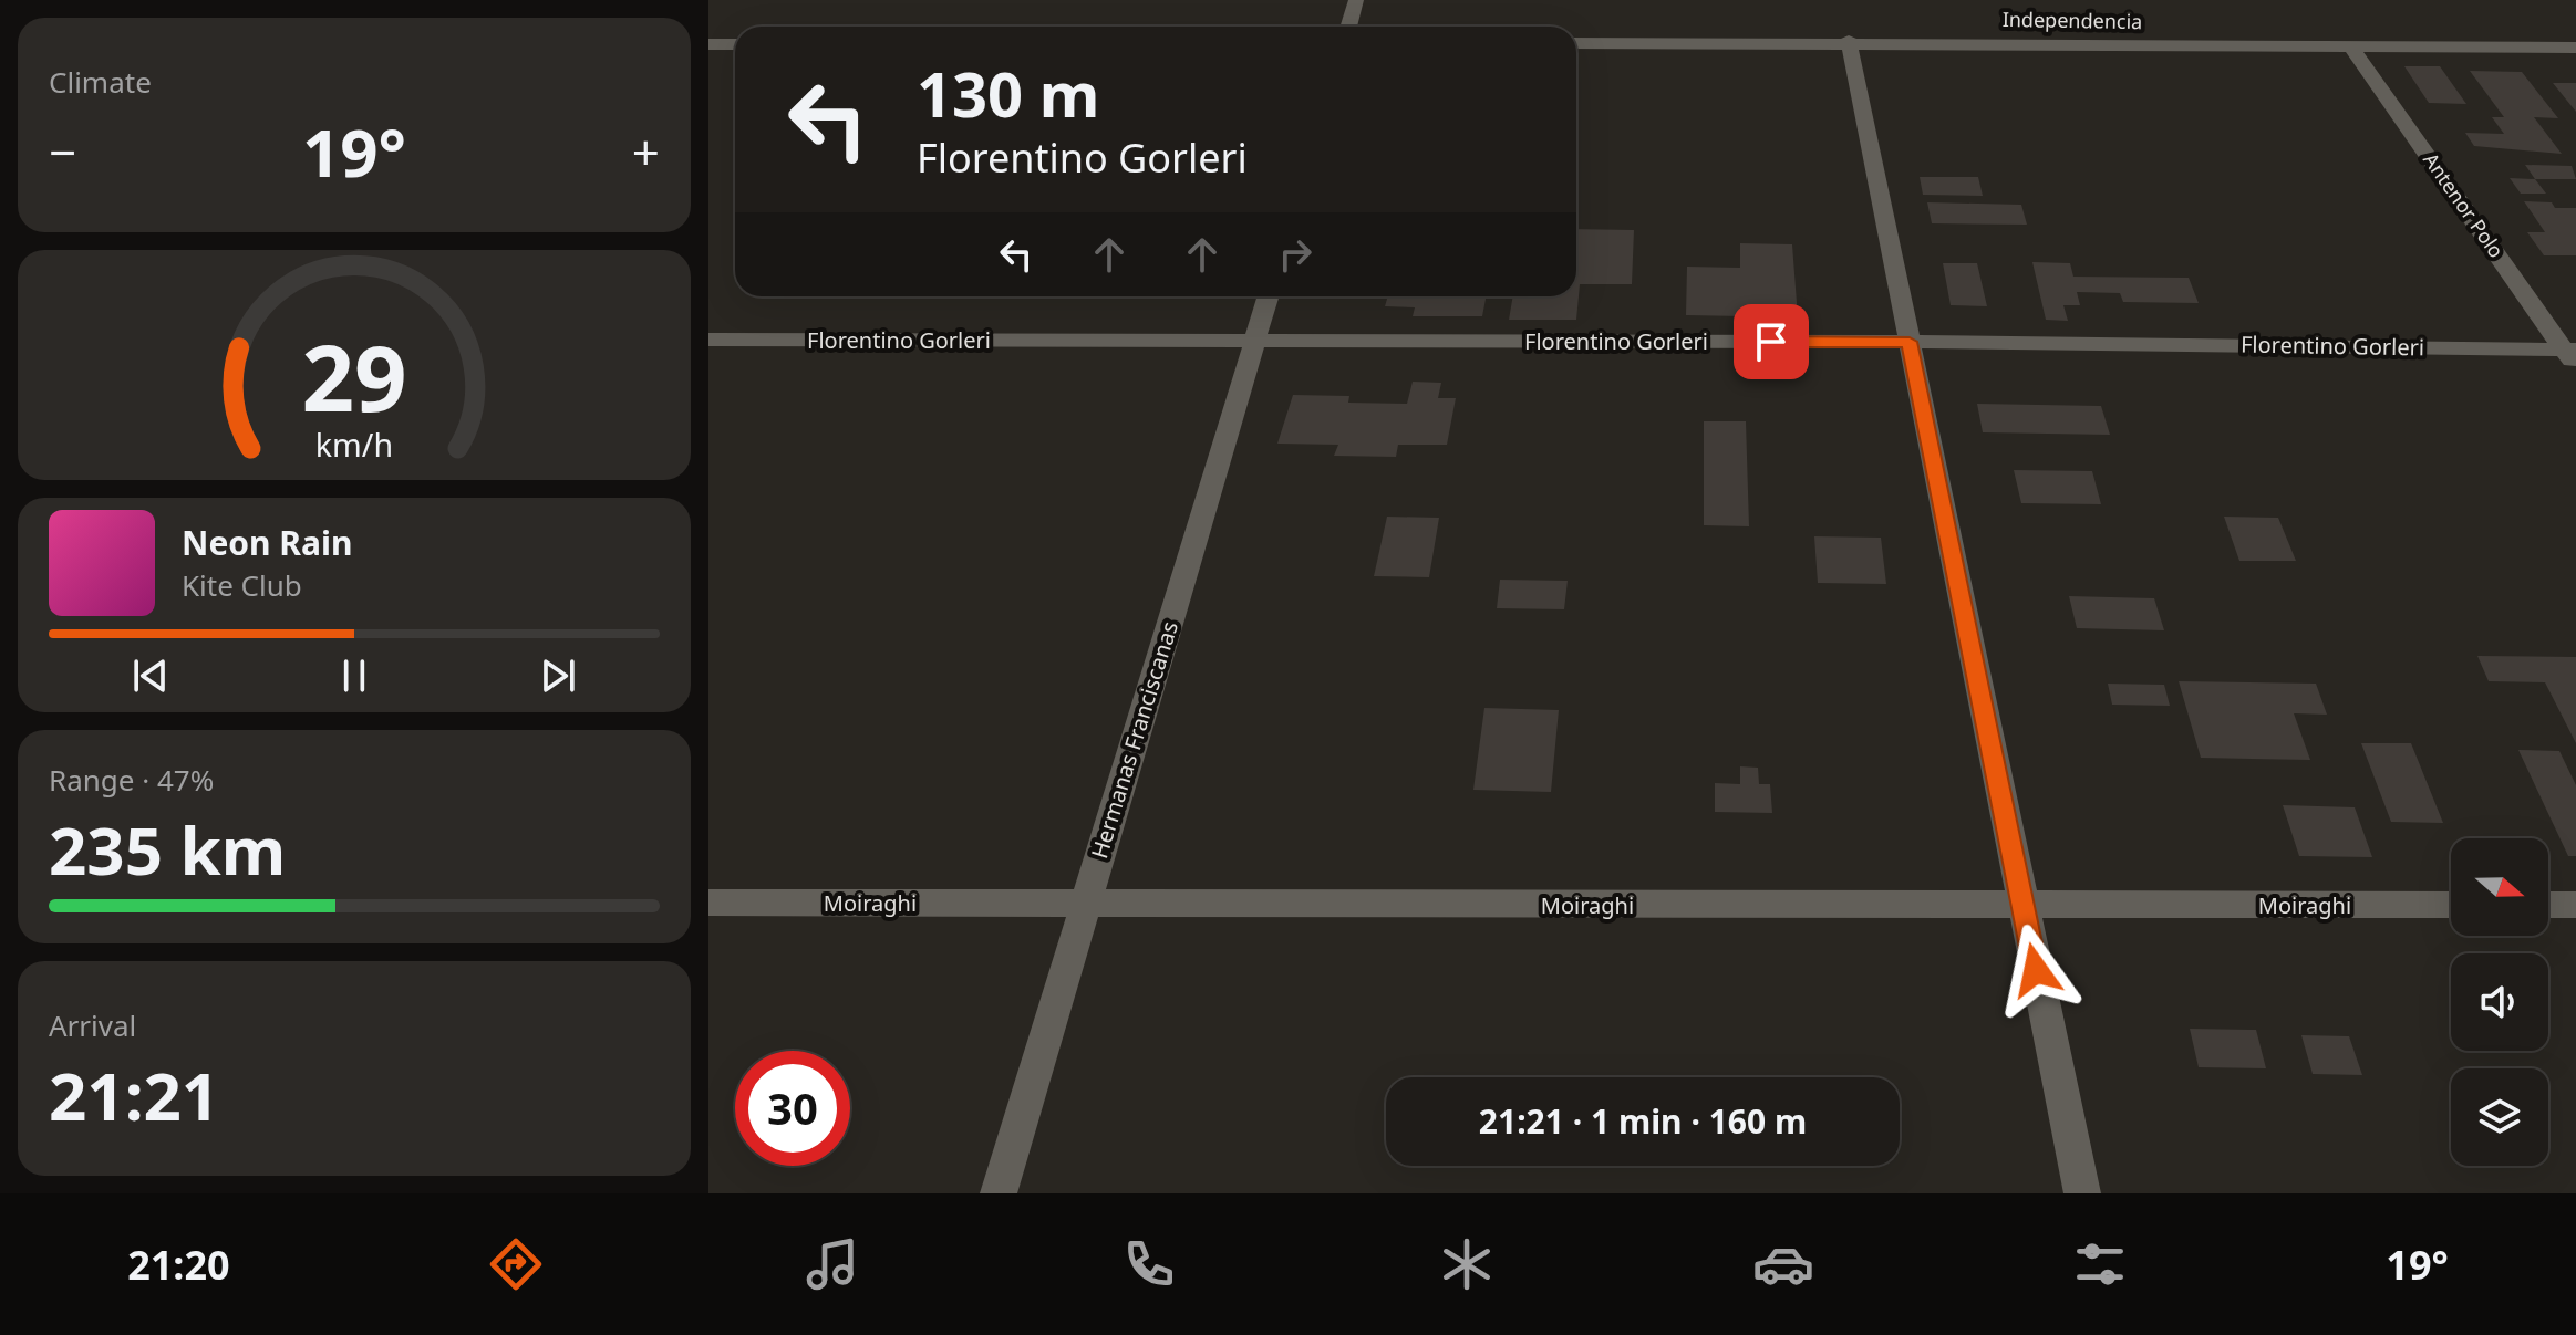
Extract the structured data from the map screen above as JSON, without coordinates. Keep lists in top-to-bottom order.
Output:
{
  "streets": {
    "street": [
      "Independencia",
      "Antenor Polo",
      "Florentino Gorleri",
      "Hermanas Franciscanas",
      "Moiraghi"
    ]
  },
  "crossings": [
    ["Independencia", "Antenor Polo"],
    ["Antenor Polo", "Florentino Gorleri"],
    ["Florentino Gorleri", "Hermanas Franciscanas"],
    ["Hermanas Franciscanas", "Moiraghi"]
  ],
  "north": "right",
  "page": {
    "tile": [
      "Climate",
      ["Range · 47%", "235 km"],
      ["Arrival", "21:21"]
    ],
    "turn": ["130 m", "Florentino Gorleri"],
    "heat": ["−", "19°", "+"],
    "song": ["Neon Rain", "Kite Club"],
    "limit": "30",
    "trip": "21:21 · 1 min · 160 m",
    "tabs": ["21:20", "19°"],
    "gauge": ["29", "km/h"]
  }
}
